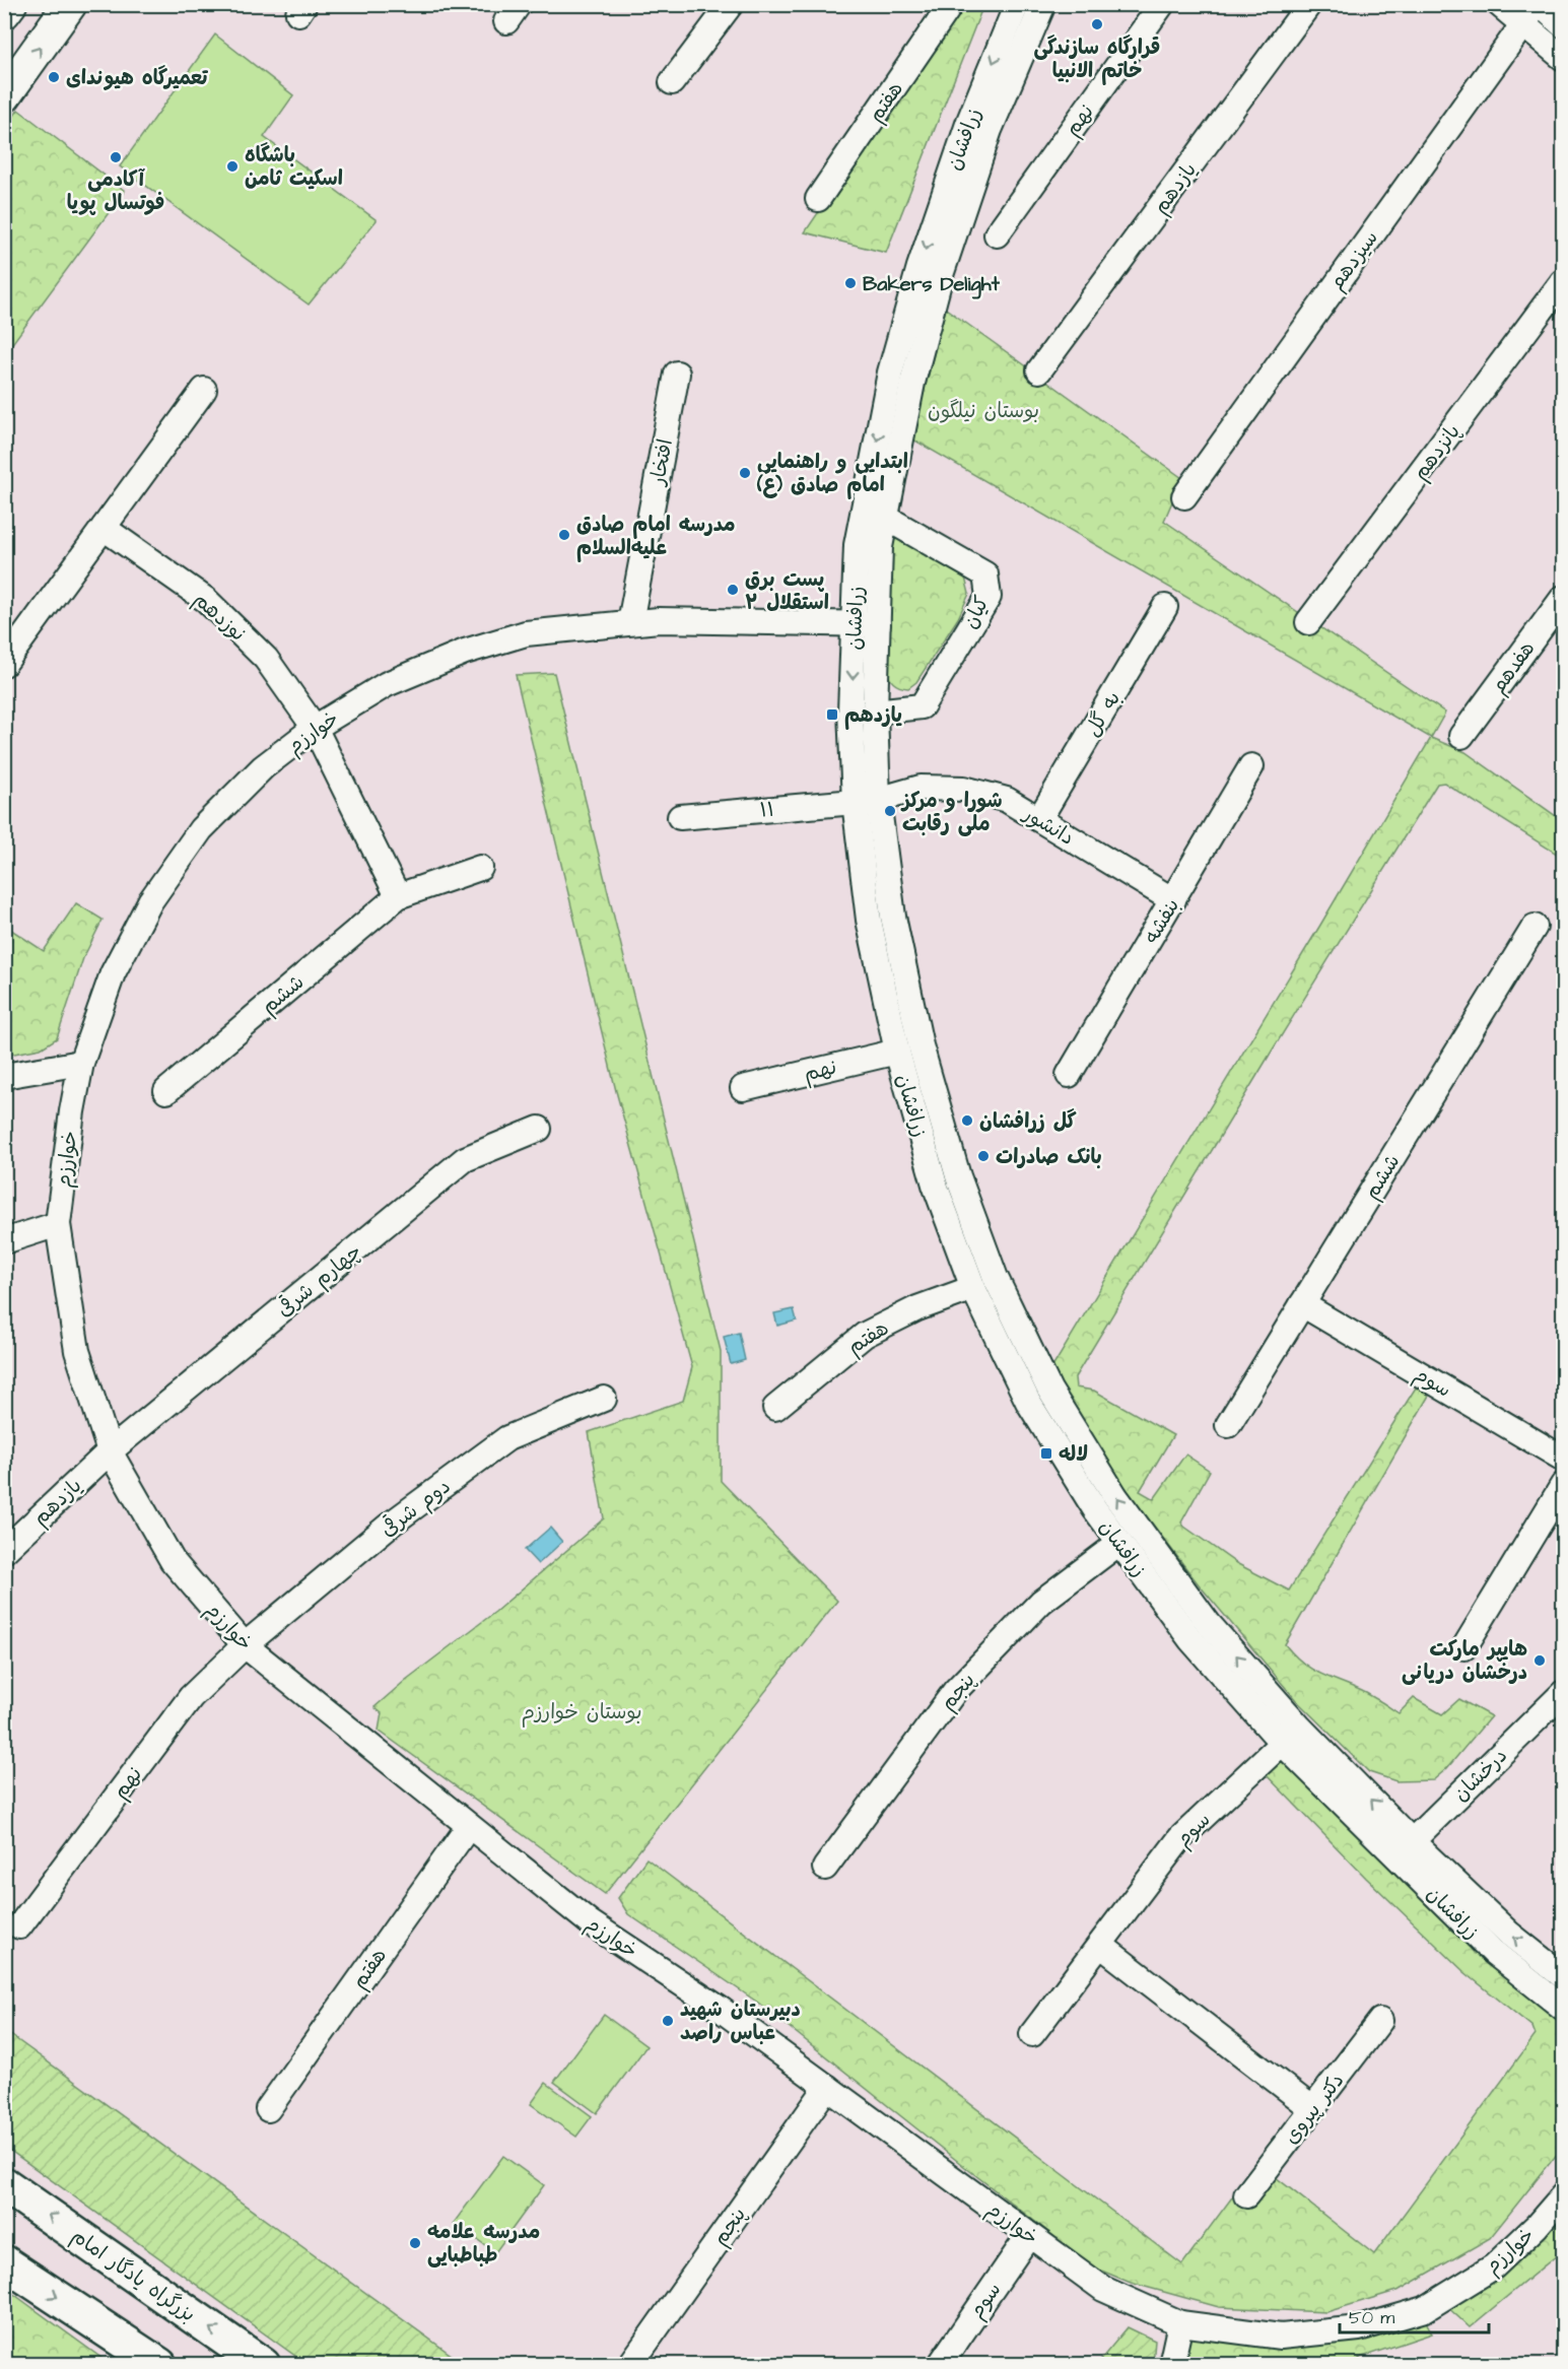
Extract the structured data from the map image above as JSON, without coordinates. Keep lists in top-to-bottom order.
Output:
{
  "streets": {
    "highway": ["بزرگراه یادگار امام"],
    "street": [
      "هفتم",
      "نهم",
      "زرافشان",
      "یازدهم",
      "سیزدهم",
      "پانزدهم",
      "افتخار",
      "کیان",
      "نوزدهم",
      "هفدهم",
      "به گل",
      "خوارزم",
      "۱۱",
      "دانشور",
      "بنفشه",
      "ششم",
      "چهارم شرقی",
      "سوم",
      "دوم شرقی",
      "پنجم",
      "درخشان",
      "دکتر پیروی"
    ]
  },
  "crossings": [
    ["هفتم", "زرافشان"],
    ["هفتم", "خوارزم"],
    ["نهم", "زرافشان"],
    ["نهم", "خوارزم"],
    ["نهم", "دوم شرقی"],
    ["زرافشان", "کیان"],
    ["زرافشان", "خوارزم"],
    ["زرافشان", "۱۱"],
    ["زرافشان", "دانشور"],
    ["زرافشان", "سوم"],
    ["زرافشان", "پنجم"],
    ["زرافشان", "درخشان"],
    ["یازدهم", "خوارزم"],
    ["یازدهم", "چهارم شرقی"],
    ["افتخار", "خوارزم"],
    ["نوزدهم", "خوارزم"],
    ["به گل", "دانشور"],
    ["خوارزم", "چهارم شرقی"],
    ["خوارزم", "سوم"],
    ["خوارزم", "دوم شرقی"],
    ["خوارزم", "پنجم"],
    ["۱۱", "دانشور"],
    ["دانشور", "بنفشه"],
    ["ششم", "سوم"]
  ],
  "parks": ["بوستان نیلگون", "بوستان خوارزم"],
  "places": {
    "other": [
      "قرارگاه سازندگی خاتم الانبیا",
      "تعمیرگاه هیوندای",
      "آکادمی فوتسال پویا",
      "باشگاه اسکیت ثامن",
      "Bakers Delight",
      "ابتدایی و راهنمایی امام صادق (ع)",
      "مدرسه امام صادق علیه‌السلام",
      "پست برق استقلال ۲",
      "شورا و مرکز ملی رقابت",
      "گل زرافشان",
      "بانک صادرات",
      "هایپر مارکت درخشان دریانی",
      "دبیرستان شهید عباس راصد",
      "مدرسه علامه طباطبایی"
    ],
    "transit": ["یازدهم", "لاله"]
  },
  "scale_bar": "50 m"
}
